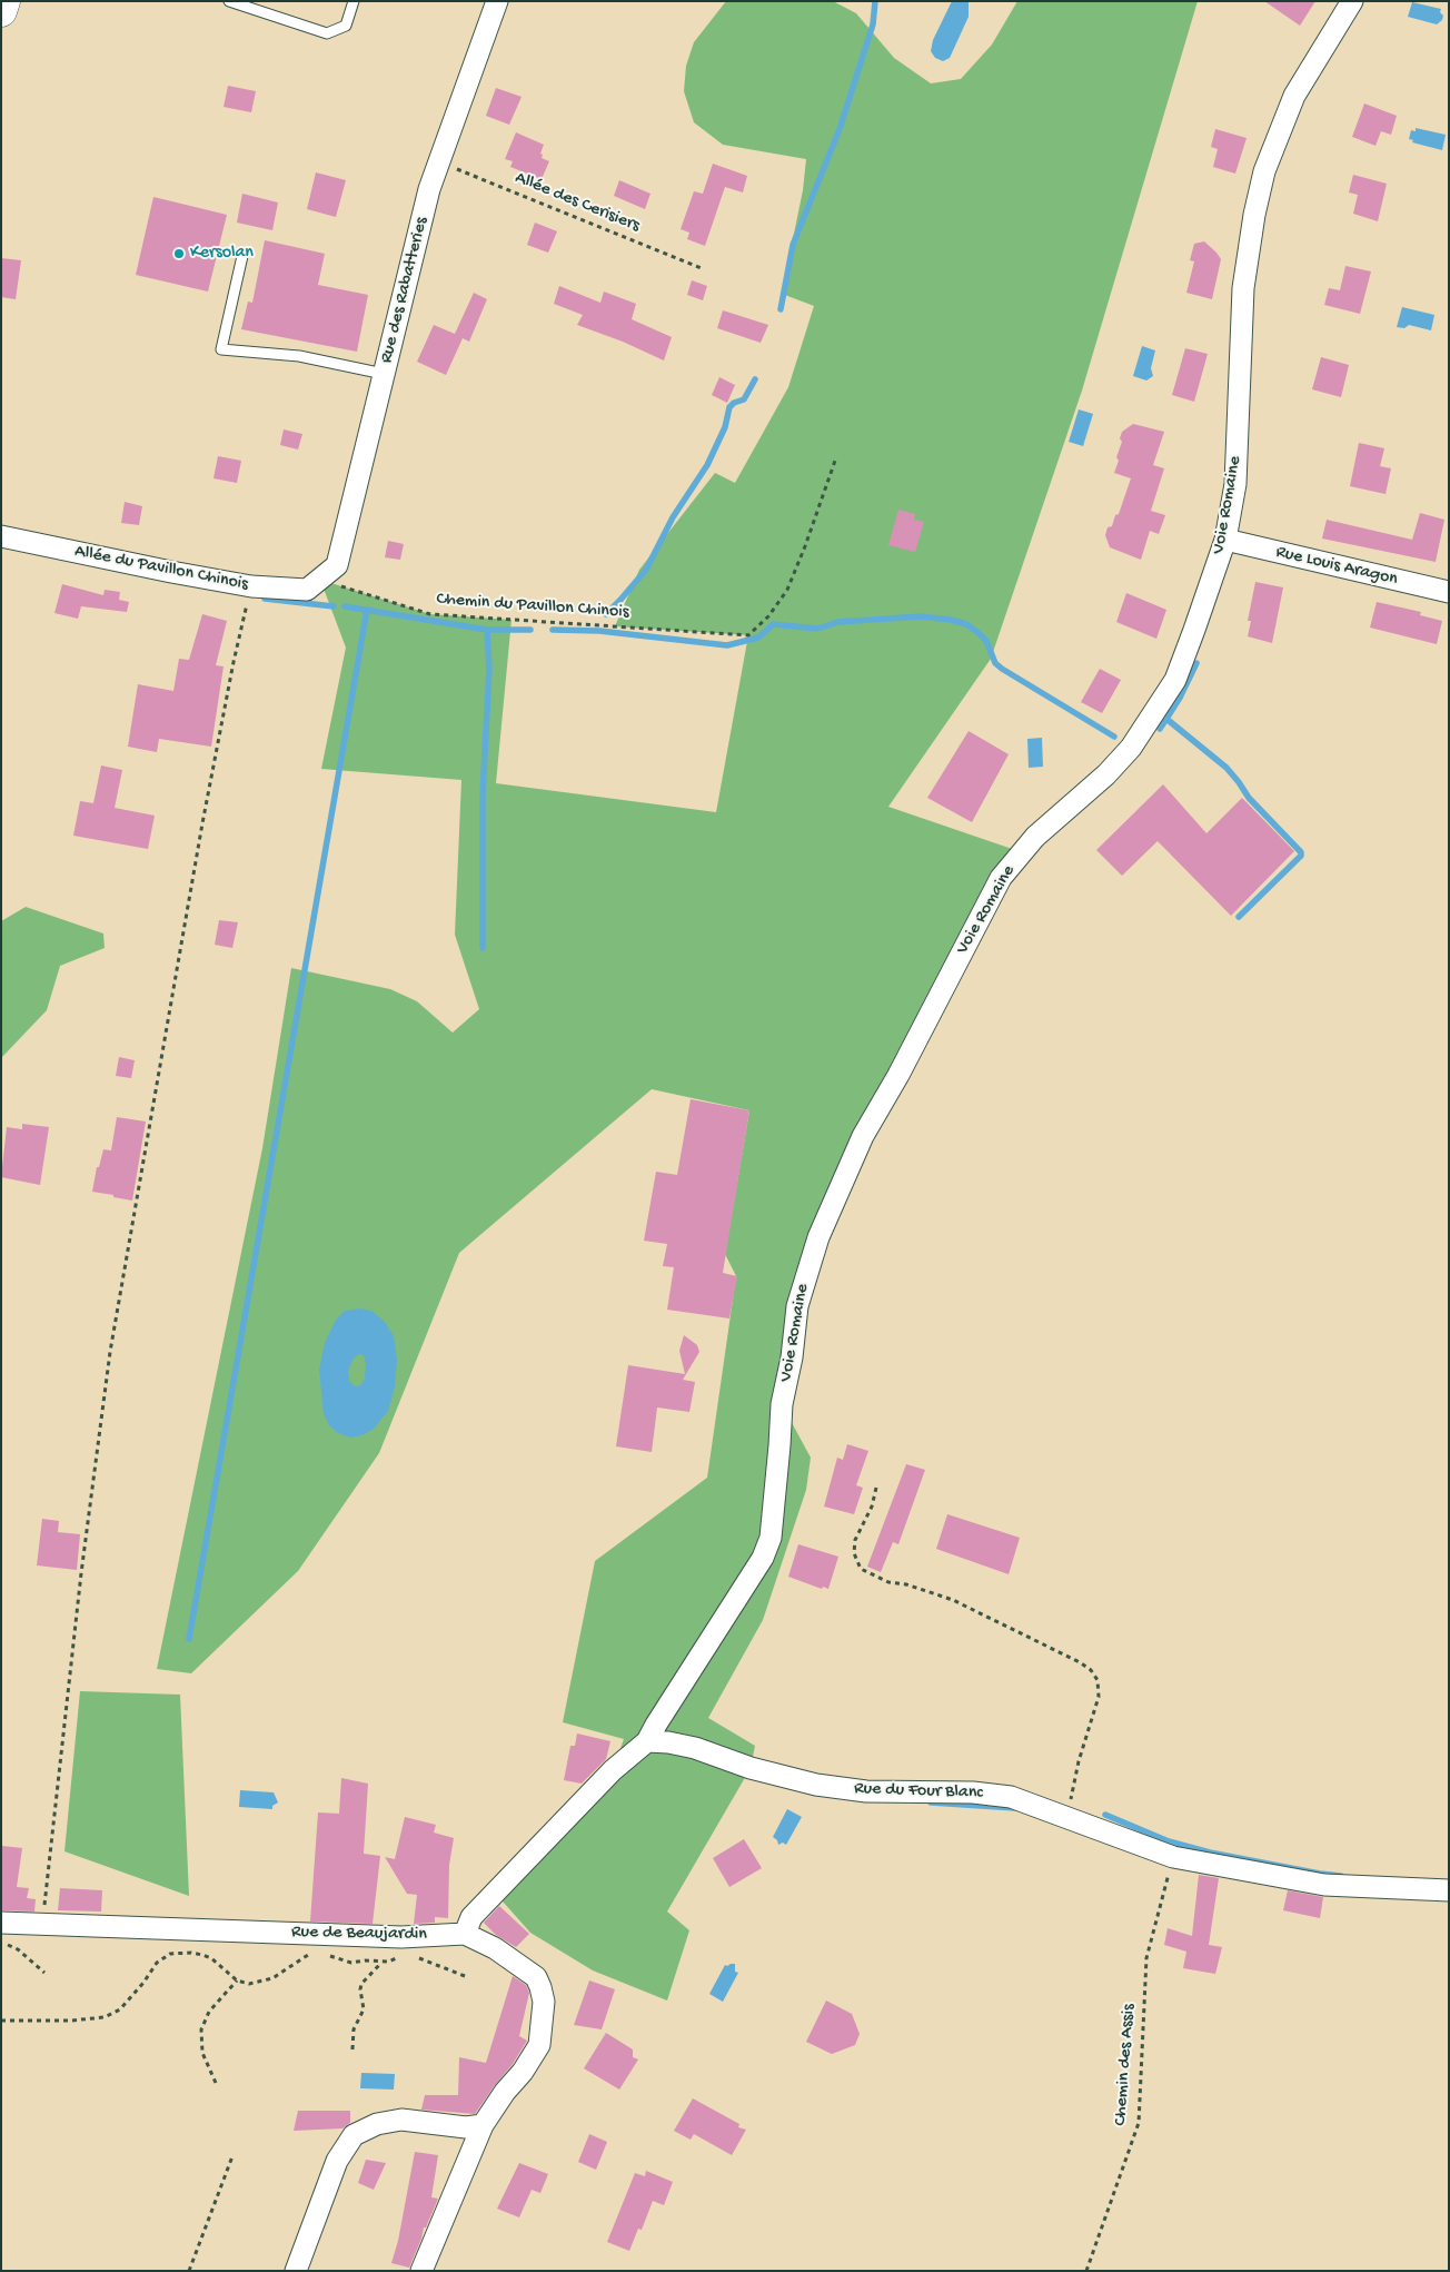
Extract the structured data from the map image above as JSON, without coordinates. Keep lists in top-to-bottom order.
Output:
{
  "streets": {
    "street": [
      "Rue des Rabatteries",
      "Voie Romaine",
      "Rue Louis Aragon",
      "Allée du Pavillon Chinois",
      "Rue du Four Blanc",
      "Rue de Beaujardin"
    ],
    "path": ["Allée des Cerisiers", "Chemin du Pavillon Chinois", "Chemin des Assis"]
  },
  "crossings": [
    ["Allée des Cerisiers", "Rue des Rabatteries"],
    ["Rue des Rabatteries", "Allée du Pavillon Chinois"],
    ["Rue des Rabatteries", "Chemin du Pavillon Chinois"],
    ["Voie Romaine", "Rue Louis Aragon"],
    ["Voie Romaine", "Rue du Four Blanc"],
    ["Allée du Pavillon Chinois", "Chemin du Pavillon Chinois"],
    ["Rue du Four Blanc", "Chemin des Assis"]
  ],
  "places": ["Kersolan"]
}
